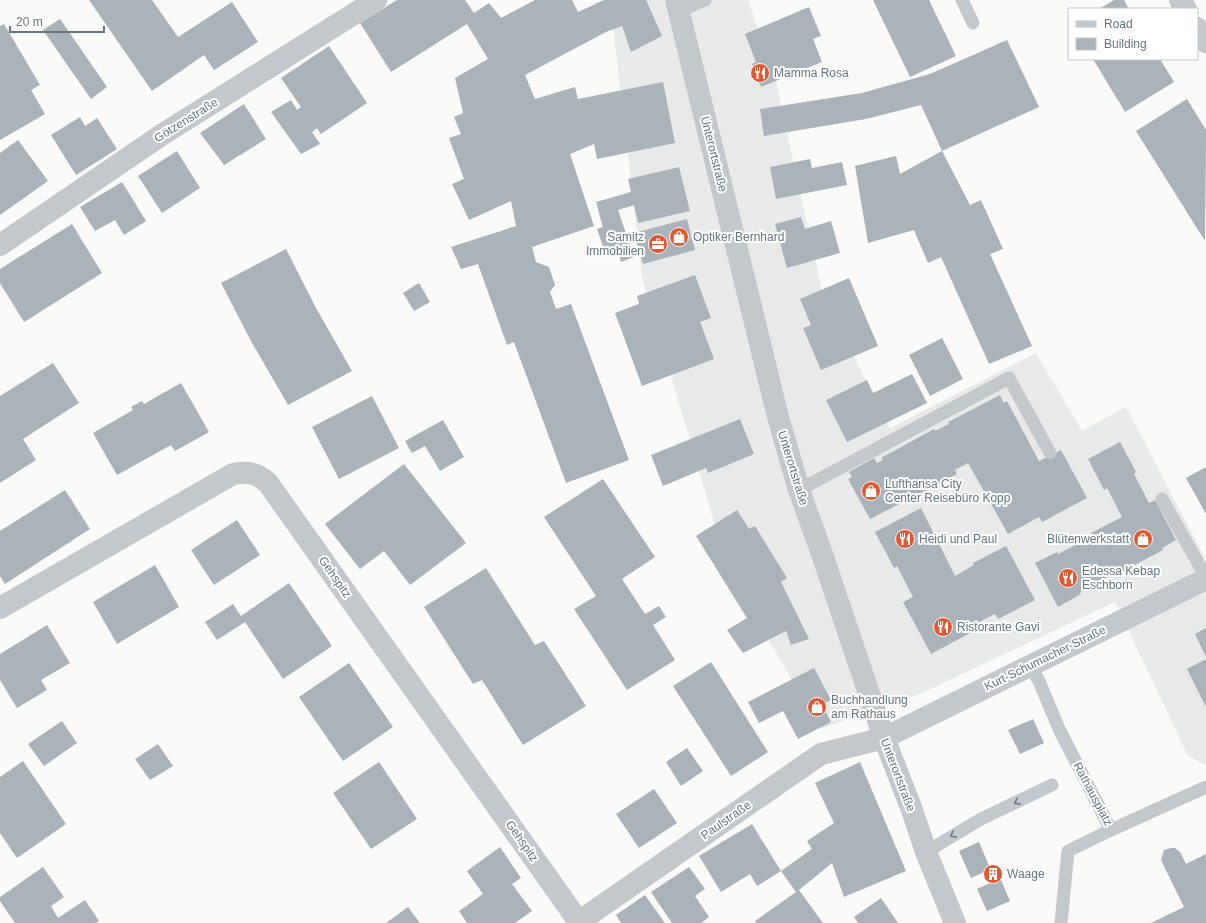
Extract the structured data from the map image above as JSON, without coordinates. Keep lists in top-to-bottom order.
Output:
{
  "streets": {
    "street": [
      "Götzenstraße",
      "Unterortstraße",
      "Gehspitz",
      "Kurt-Schumacher-Straße",
      "Paulstraße"
    ],
    "lane": ["Rathausplatz"]
  },
  "crossings": [
    ["Unterortstraße", "Kurt-Schumacher-Straße"],
    ["Unterortstraße", "Paulstraße"],
    ["Gehspitz", "Paulstraße"],
    ["Kurt-Schumacher-Straße", "Rathausplatz"],
    ["Kurt-Schumacher-Straße", "Paulstraße"]
  ],
  "places": {
    "restaurant": [
      "Mamma Rosa",
      "Heidi und Paul",
      "Edessa Kebap Eschborn",
      "Ristorante Gavi"
    ],
    "shop": [
      "Optiker Bernhard",
      "Lufthansa City Center Reisebüro Kopp",
      "Blütenwerkstatt",
      "Buchhandlung am Rathaus"
    ],
    "office": ["Samitz Immobilien"],
    "building": ["Waage"]
  },
  "legend": ["Road", "Building"],
  "scale_bar": "20 m"
}
